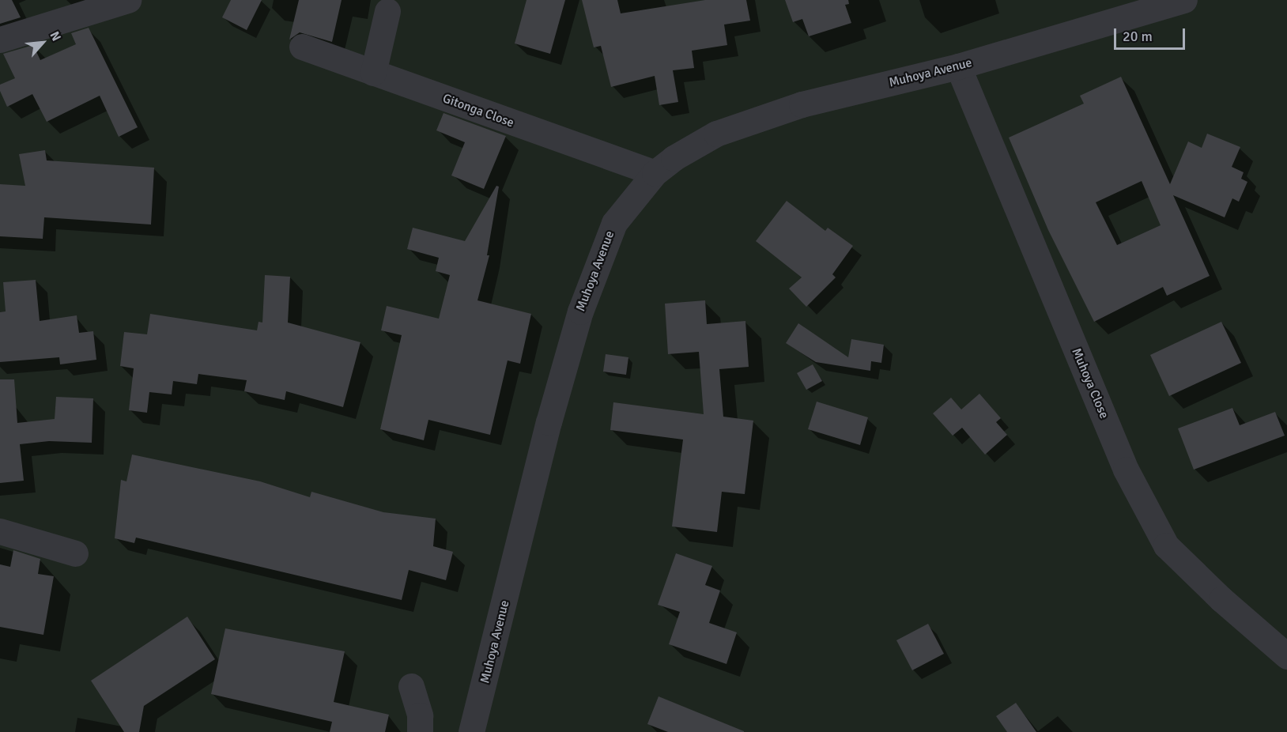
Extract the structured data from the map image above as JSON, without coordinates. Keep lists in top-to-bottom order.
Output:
{
  "streets": {
    "street": ["Muhoya Avenue", "Gitonga Close", "Muhoya Close"]
  },
  "crossings": [
    ["Muhoya Avenue", "Gitonga Close"],
    ["Muhoya Avenue", "Muhoya Close"]
  ],
  "scale_bar": "20 m",
  "north": "top right"
}
